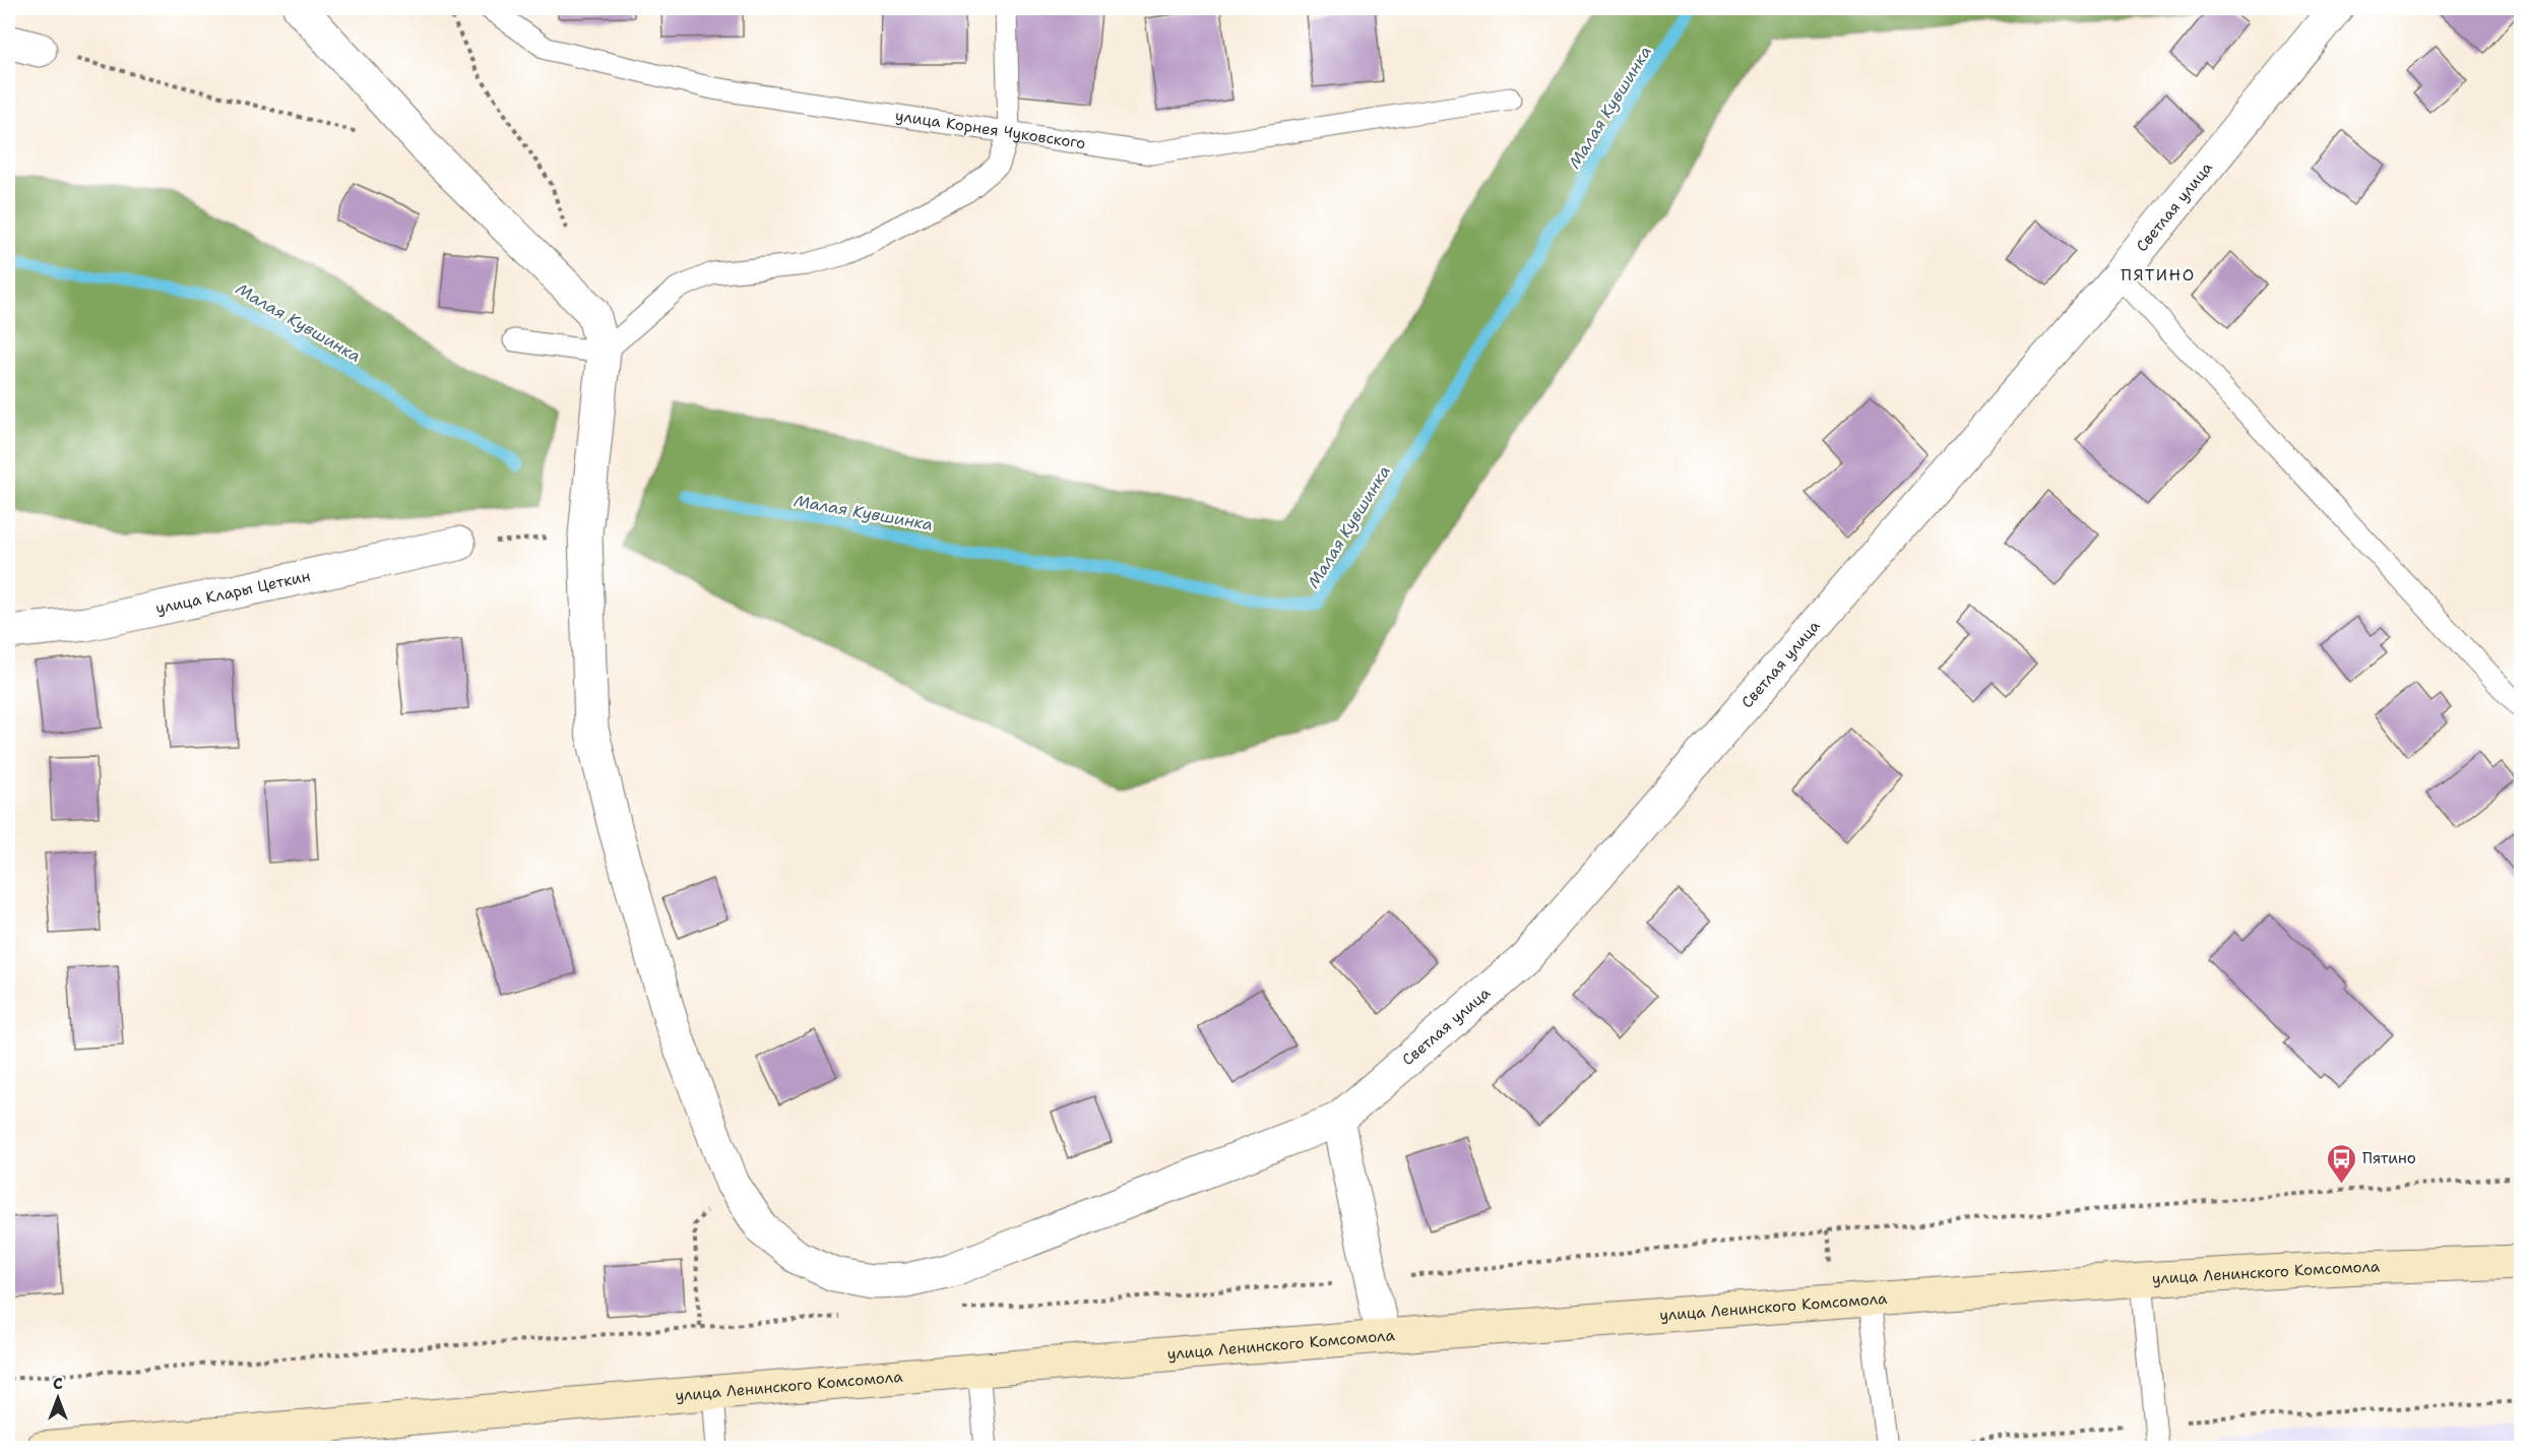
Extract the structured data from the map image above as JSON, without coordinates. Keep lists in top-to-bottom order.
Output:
{
  "streets": {
    "main road": ["улица Ленинского Комсомола"],
    "street": ["Светлая улица", "улица Клары Цеткин"],
    "lane": ["улица Корнея Чуковского"]
  },
  "districts": ["ПЯТИНО"],
  "water": ["Малая Кувшинка"],
  "places": {
    "bus stop": ["Пятино"]
  },
  "north": "top"
}
